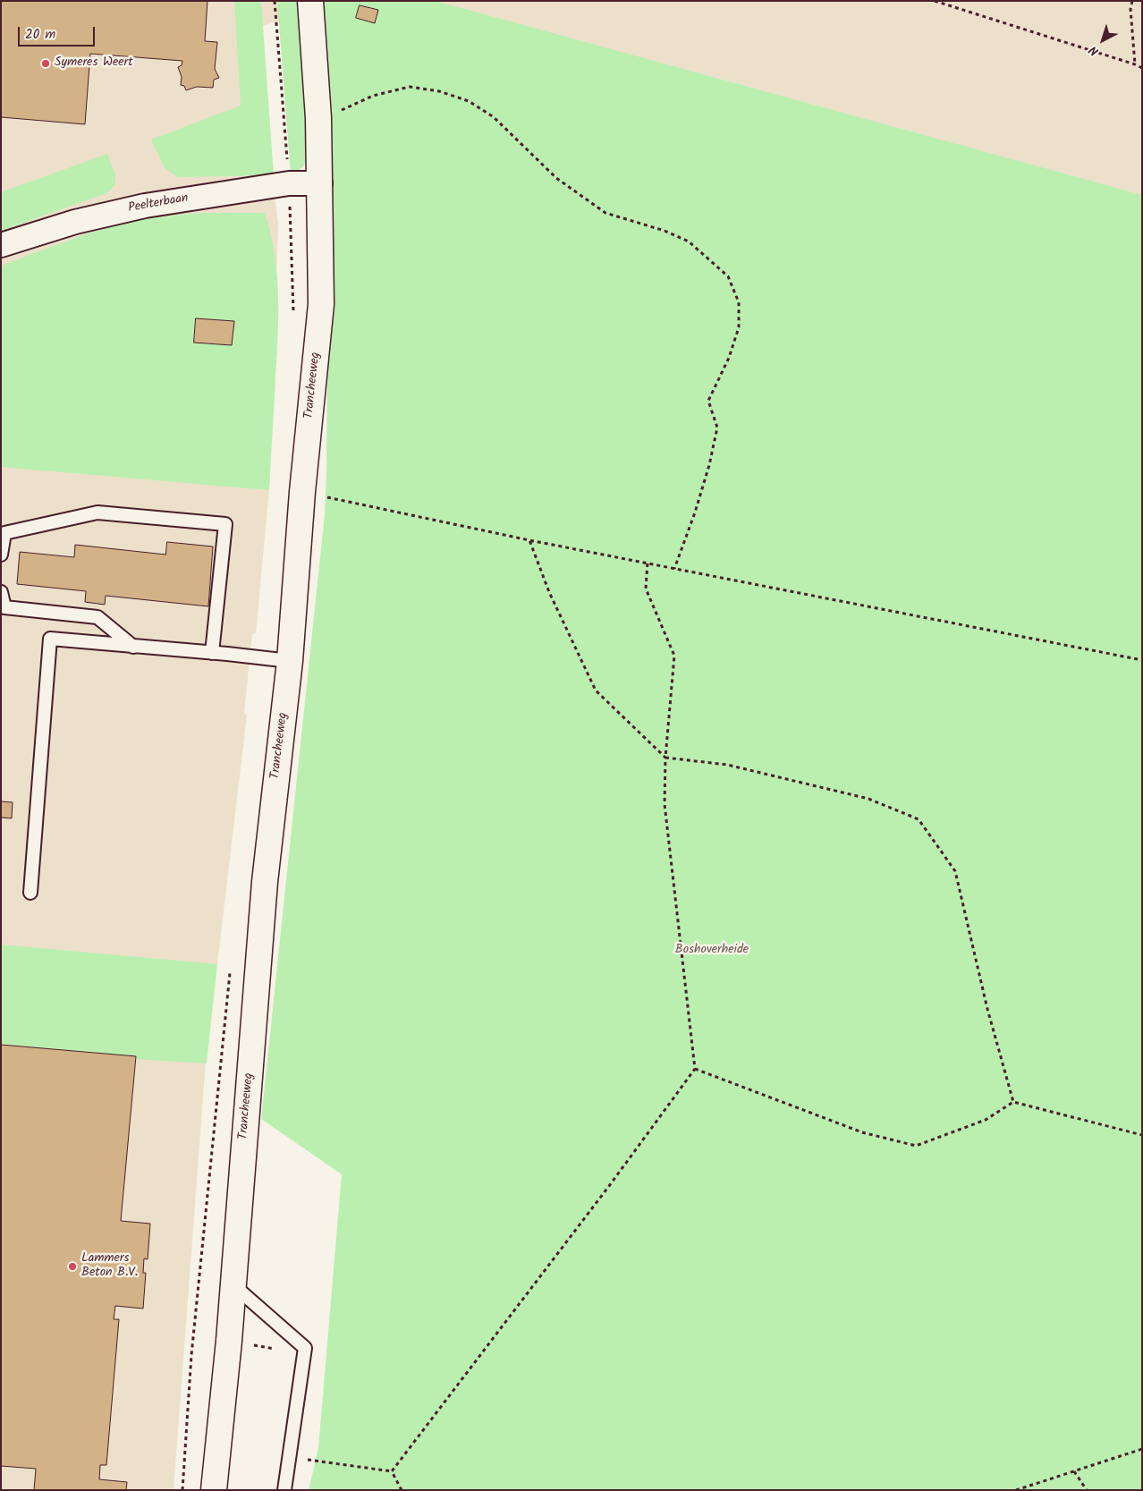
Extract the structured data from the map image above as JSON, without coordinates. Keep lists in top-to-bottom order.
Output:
{
  "streets": {
    "street": ["Peelterbaan", "Trancheeweg"]
  },
  "crossings": [
    ["Peelterbaan", "Trancheeweg"]
  ],
  "parks": ["Boshoverheide"],
  "places": ["Symeres Weert", "Lammers Beton B.V."],
  "scale_bar": "20 m",
  "north": "bottom left"
}
